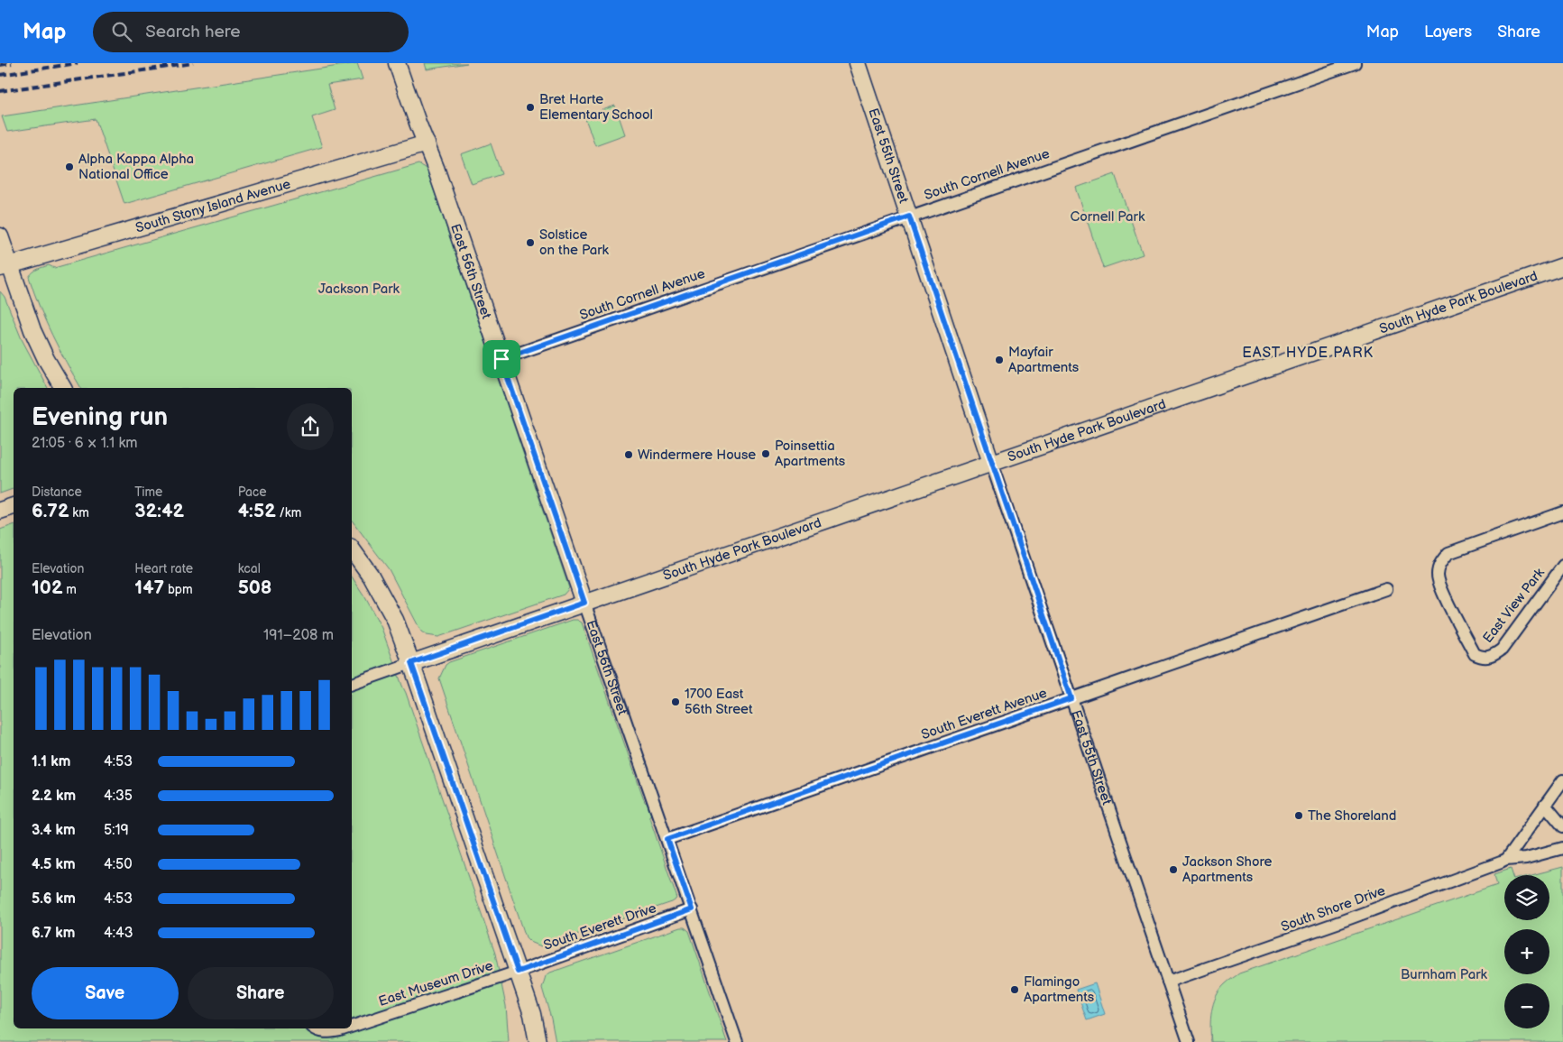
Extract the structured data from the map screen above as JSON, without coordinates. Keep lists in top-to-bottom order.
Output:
{
  "streets": {
    "street": [
      "East 55th Street",
      "South Cornell Avenue",
      "South Stony Island Avenue",
      "East 56th Street",
      "South Hyde Park Boulevard",
      "East View Park",
      "South Everett Avenue",
      "South Shore Drive",
      "South Everett Drive",
      "East Museum Drive"
    ]
  },
  "crossings": [
    ["East 55th Street", "South Cornell Avenue"],
    ["East 55th Street", "South Hyde Park Boulevard"],
    ["East 55th Street", "South Everett Avenue"],
    ["East 55th Street", "South Shore Drive"],
    ["South Cornell Avenue", "East 56th Street"],
    ["South Stony Island Avenue", "East 56th Street"],
    ["East 56th Street", "South Hyde Park Boulevard"],
    ["East 56th Street", "South Everett Avenue"],
    ["East 56th Street", "South Everett Drive"],
    ["South Everett Drive", "East Museum Drive"]
  ],
  "districts": ["EAST HYDE PARK"],
  "parks": ["Cornell Park", "Jackson Park", "Burnham Park"],
  "places": [
    "Bret Harte Elementary School",
    "Alpha Kappa Alpha National Office",
    "Solstice on the Park",
    "Mayfair Apartments",
    "Poinsettia Apartments",
    "Windermere House",
    "1700 East 56th Street",
    "The Shoreland",
    "Jackson Shore Apartments",
    "Flamingo Apartments"
  ],
  "page": {
    "header": "Map",
    "search": "Search here",
    "nav": ["Map", "Layers", "Share"],
    "heading": ["Evening run", "21:05 · 6 × 1.1 km"],
    "stats": [
      ["Distance", "6.72 km"],
      ["Time", "32:42"],
      ["Pace", "4:52 /km"],
      ["Elevation", "102 m"],
      ["Heart rate", "147 bpm"],
      ["kcal", "508"]
    ],
    "chart": ["Elevation", "191–208 m"],
    "list": [
      {
        "name": "1.1 km",
        "note": "4:53"
      },
      {
        "name": "2.2 km",
        "note": "4:35"
      },
      {
        "name": "3.4 km",
        "note": "5:19"
      },
      {
        "name": "4.5 km",
        "note": "4:50"
      },
      {
        "name": "5.6 km",
        "note": "4:53"
      },
      {
        "name": "6.7 km",
        "note": "4:43"
      }
    ],
    "map_buttons": ["+", "−"],
    "buttons": ["Save", "Share"]
  }
}
